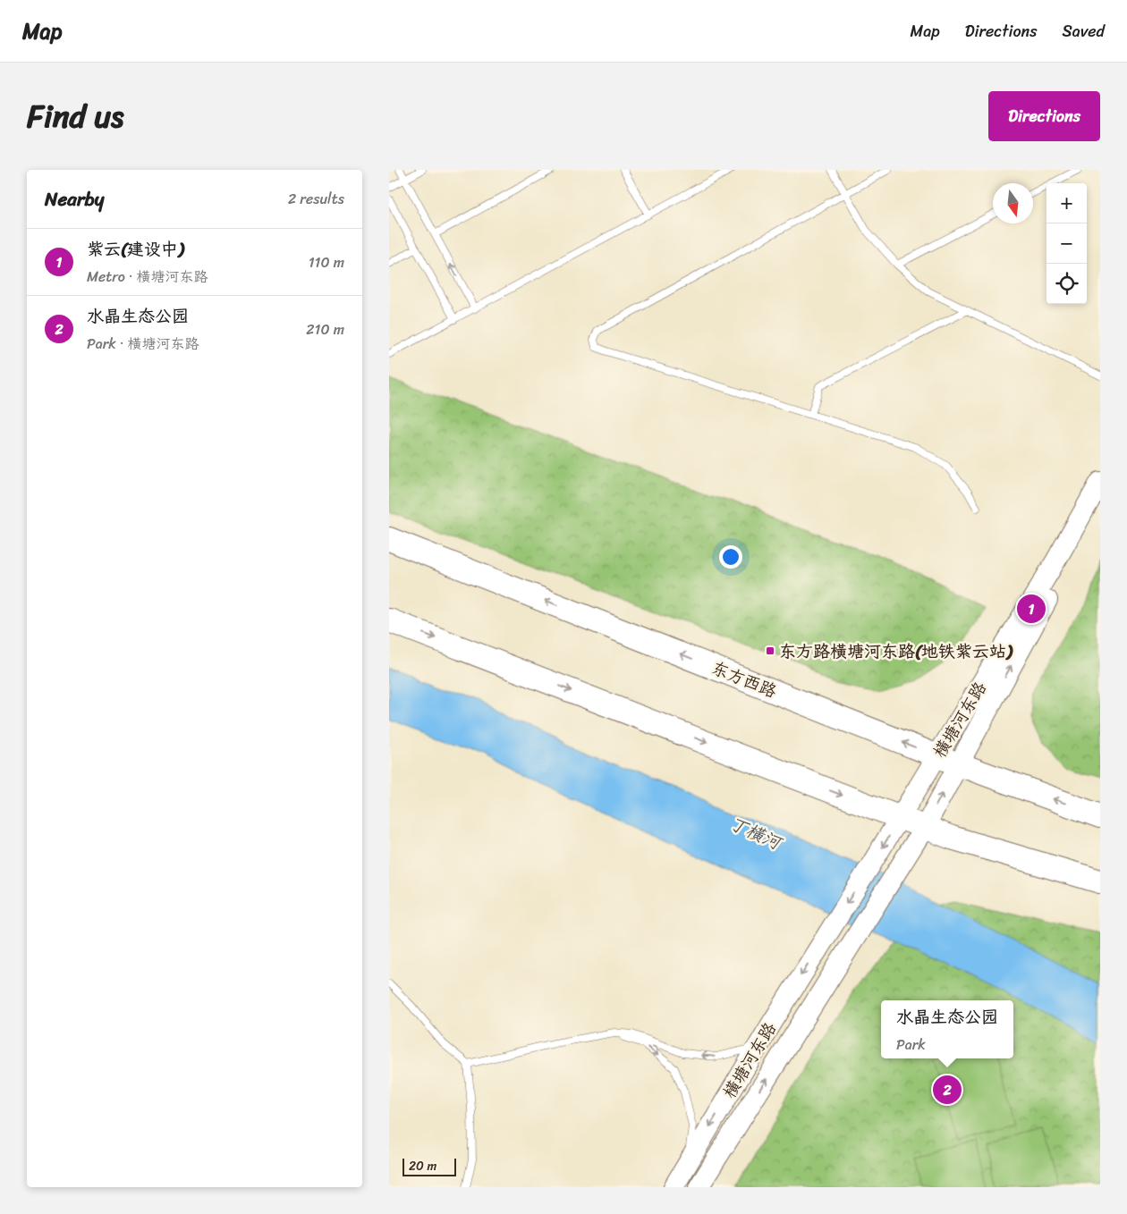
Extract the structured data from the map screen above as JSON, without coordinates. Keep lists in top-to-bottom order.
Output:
{
  "streets": {
    "main road": ["东方西路", "横塘河东路"]
  },
  "crossings": [
    ["东方西路", "横塘河东路"]
  ],
  "water": ["丁横河"],
  "places": {
    "transit": ["东方路横塘河东路(地铁紫云站)"]
  },
  "scale_bar": "20 m",
  "north": "bottom",
  "page": {
    "header": "Map",
    "nav": ["Map", "Directions", "Saved"],
    "title": "Find us",
    "buttons": "Directions",
    "heading": ["Nearby", "2 results"],
    "map_buttons": ["+", "−"],
    "list": [
      {
        "mark": "1",
        "name": "紫云(建设中)",
        "note": "Metro · 横塘河东路",
        "value": "110 m"
      },
      {
        "mark": "2",
        "name": "水晶生态公园",
        "note": "Park · 横塘河东路",
        "value": "210 m"
      }
    ],
    "pins": ["1", "2"],
    "popup": ["水晶生态公园", "Park"],
    "scale": "20 m"
  }
}
